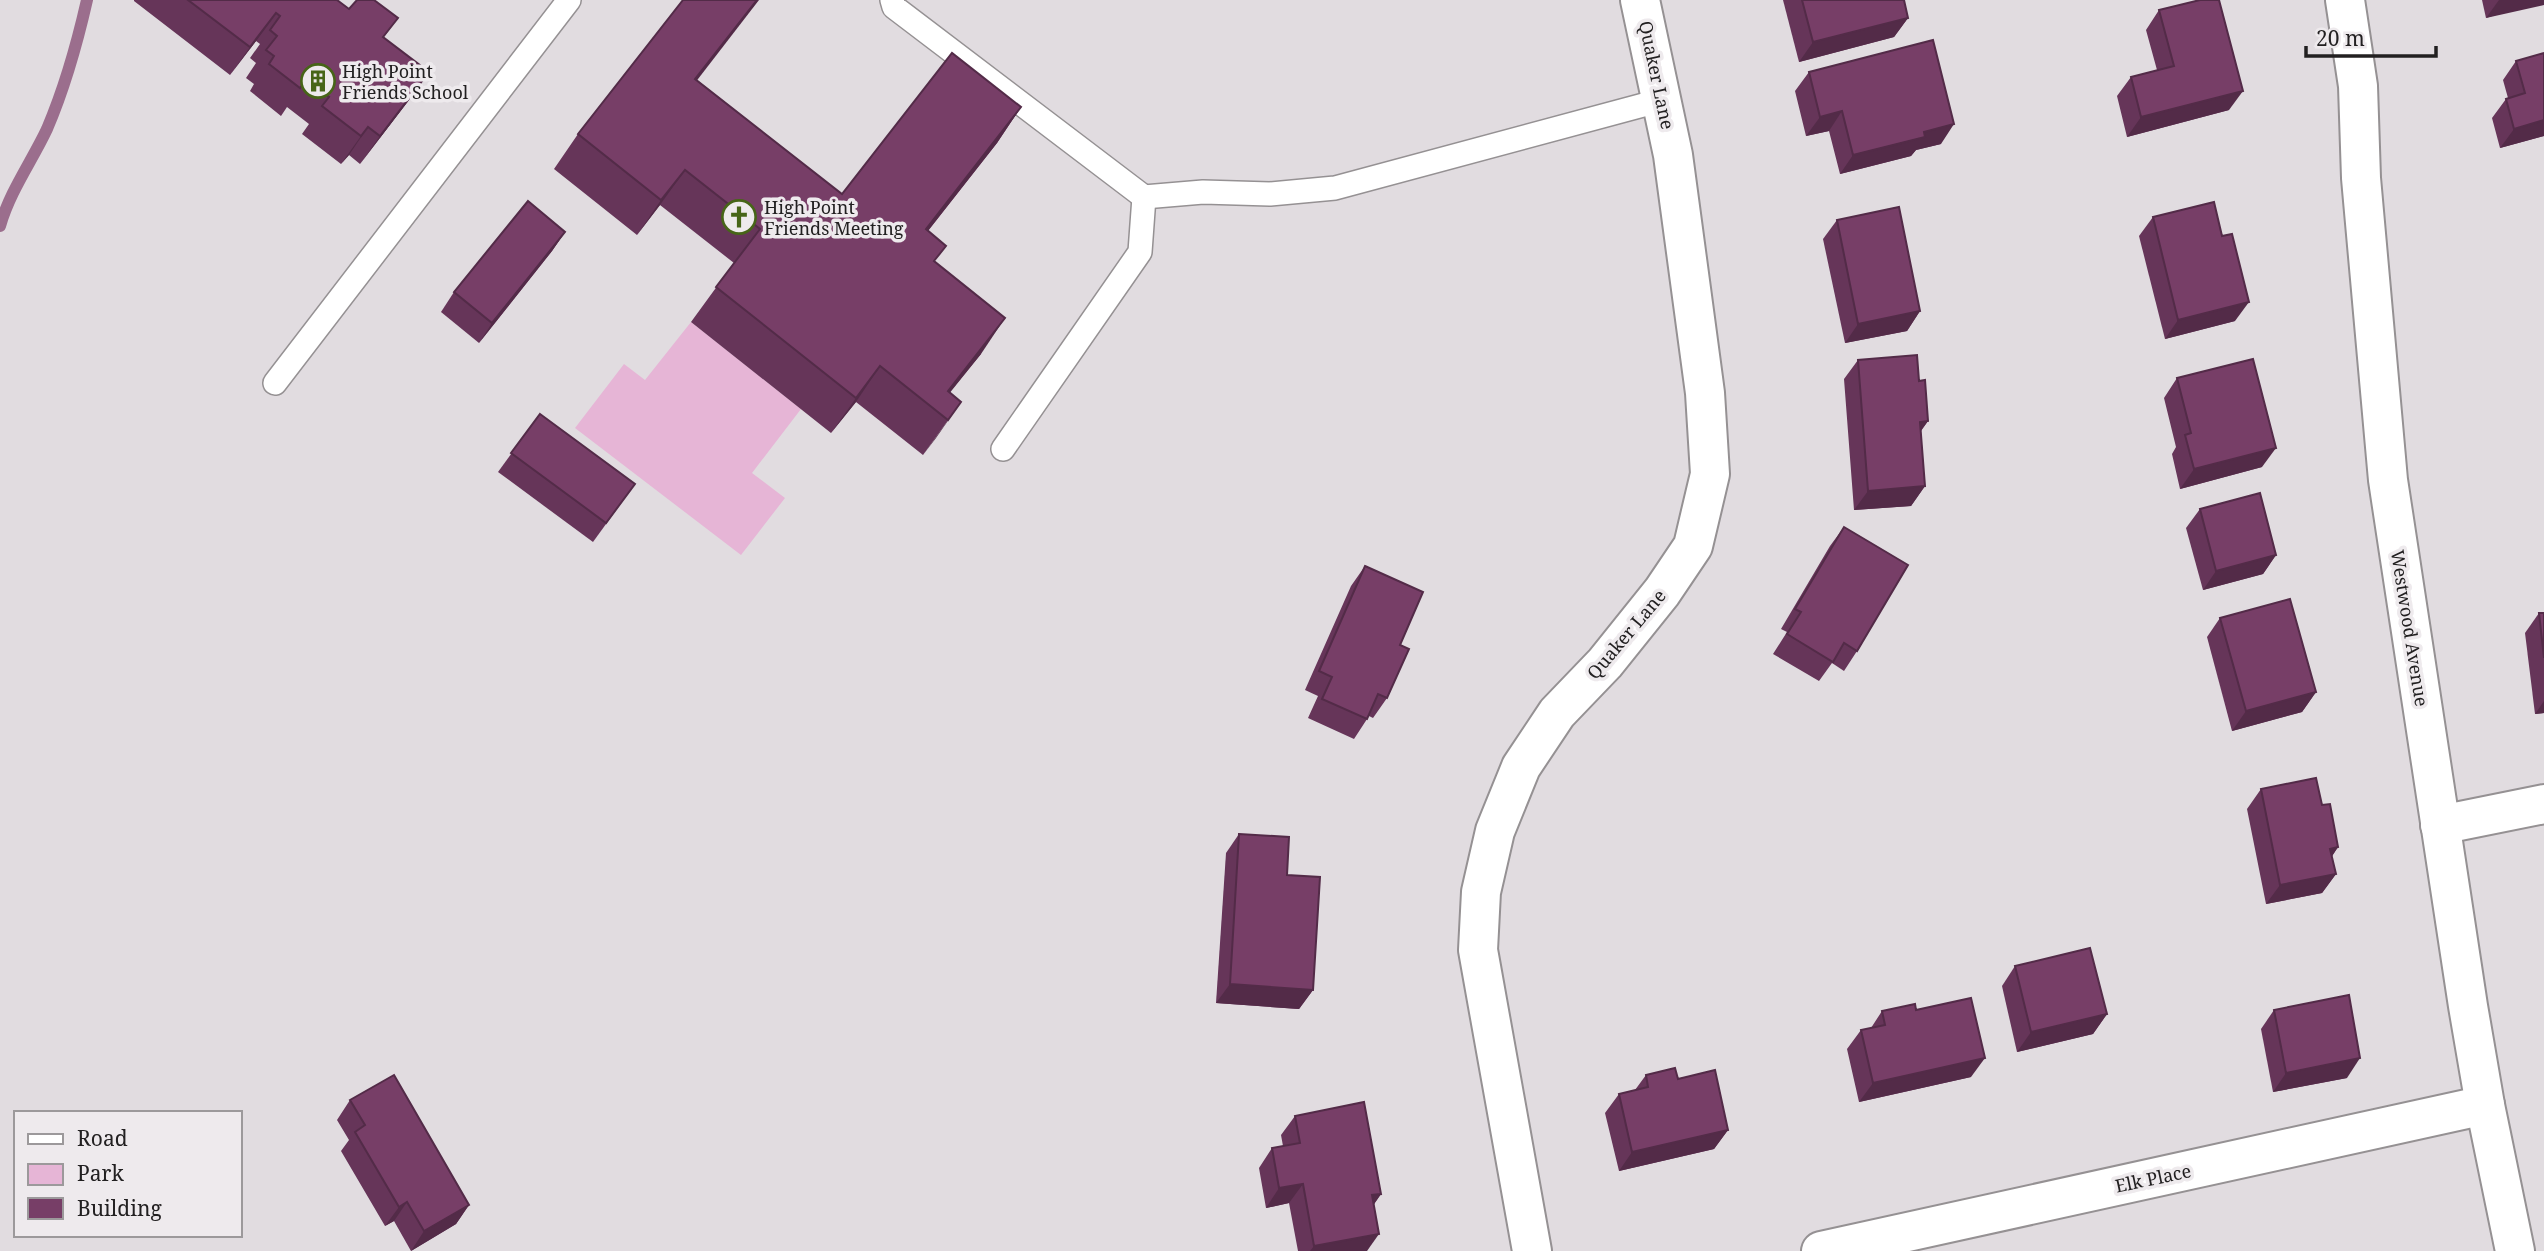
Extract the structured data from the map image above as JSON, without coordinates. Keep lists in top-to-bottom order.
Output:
{
  "streets": {
    "street": ["Quaker Lane", "Westwood Avenue", "Elk Place"]
  },
  "crossings": [
    ["Westwood Avenue", "Elk Place"]
  ],
  "places": {
    "building": ["High Point Friends School"],
    "church": ["High Point Friends Meeting"]
  },
  "legend": ["Road", "Park", "Building"],
  "scale_bar": "20 m"
}
